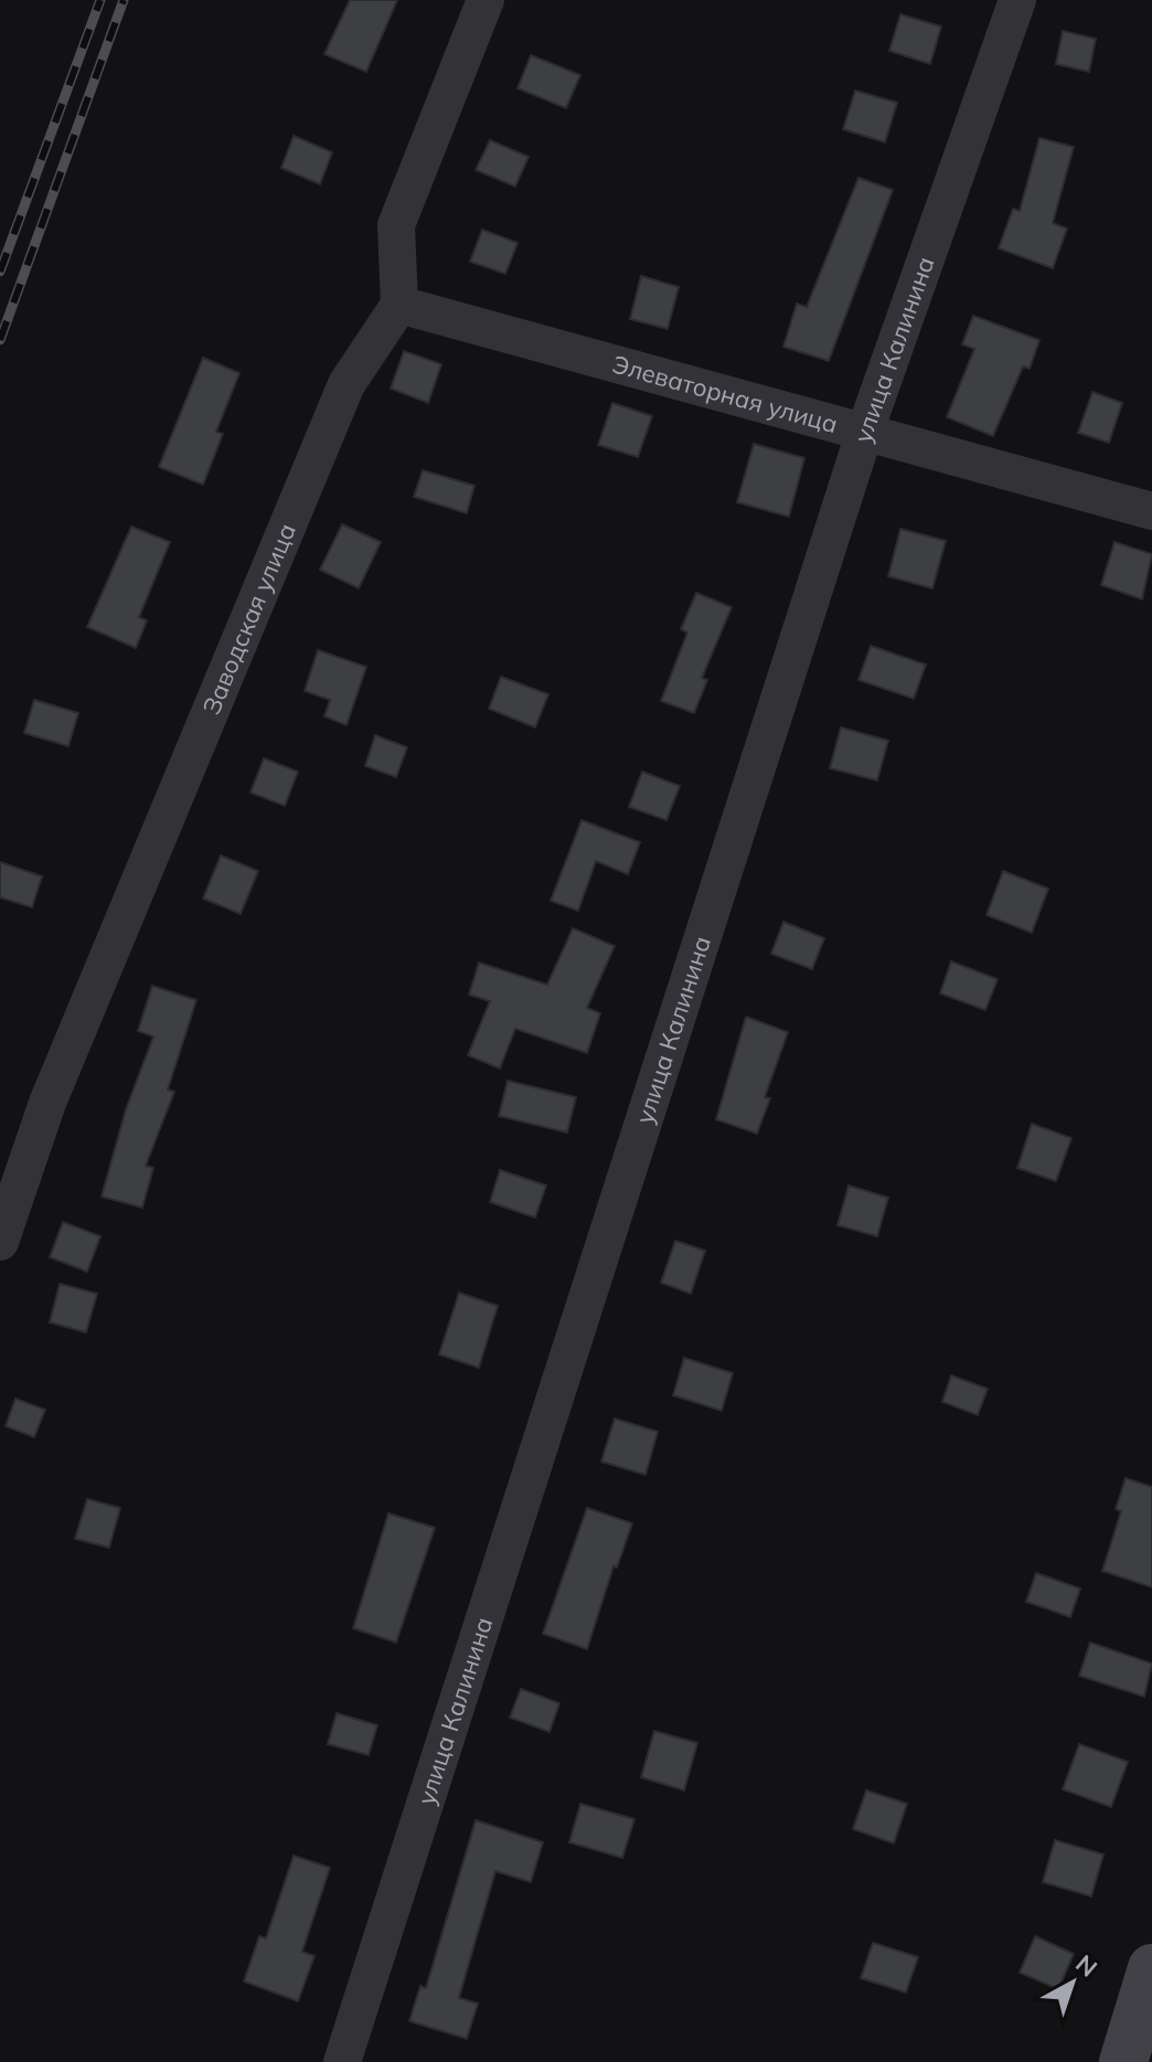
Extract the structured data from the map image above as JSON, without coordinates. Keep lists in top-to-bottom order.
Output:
{
  "streets": {
    "street": ["улица Калинина", "Элеваторная улица", "Заводская улица"]
  },
  "crossings": [
    ["улица Калинина", "Элеваторная улица"],
    ["Элеваторная улица", "Заводская улица"]
  ],
  "north": "top right"
}
